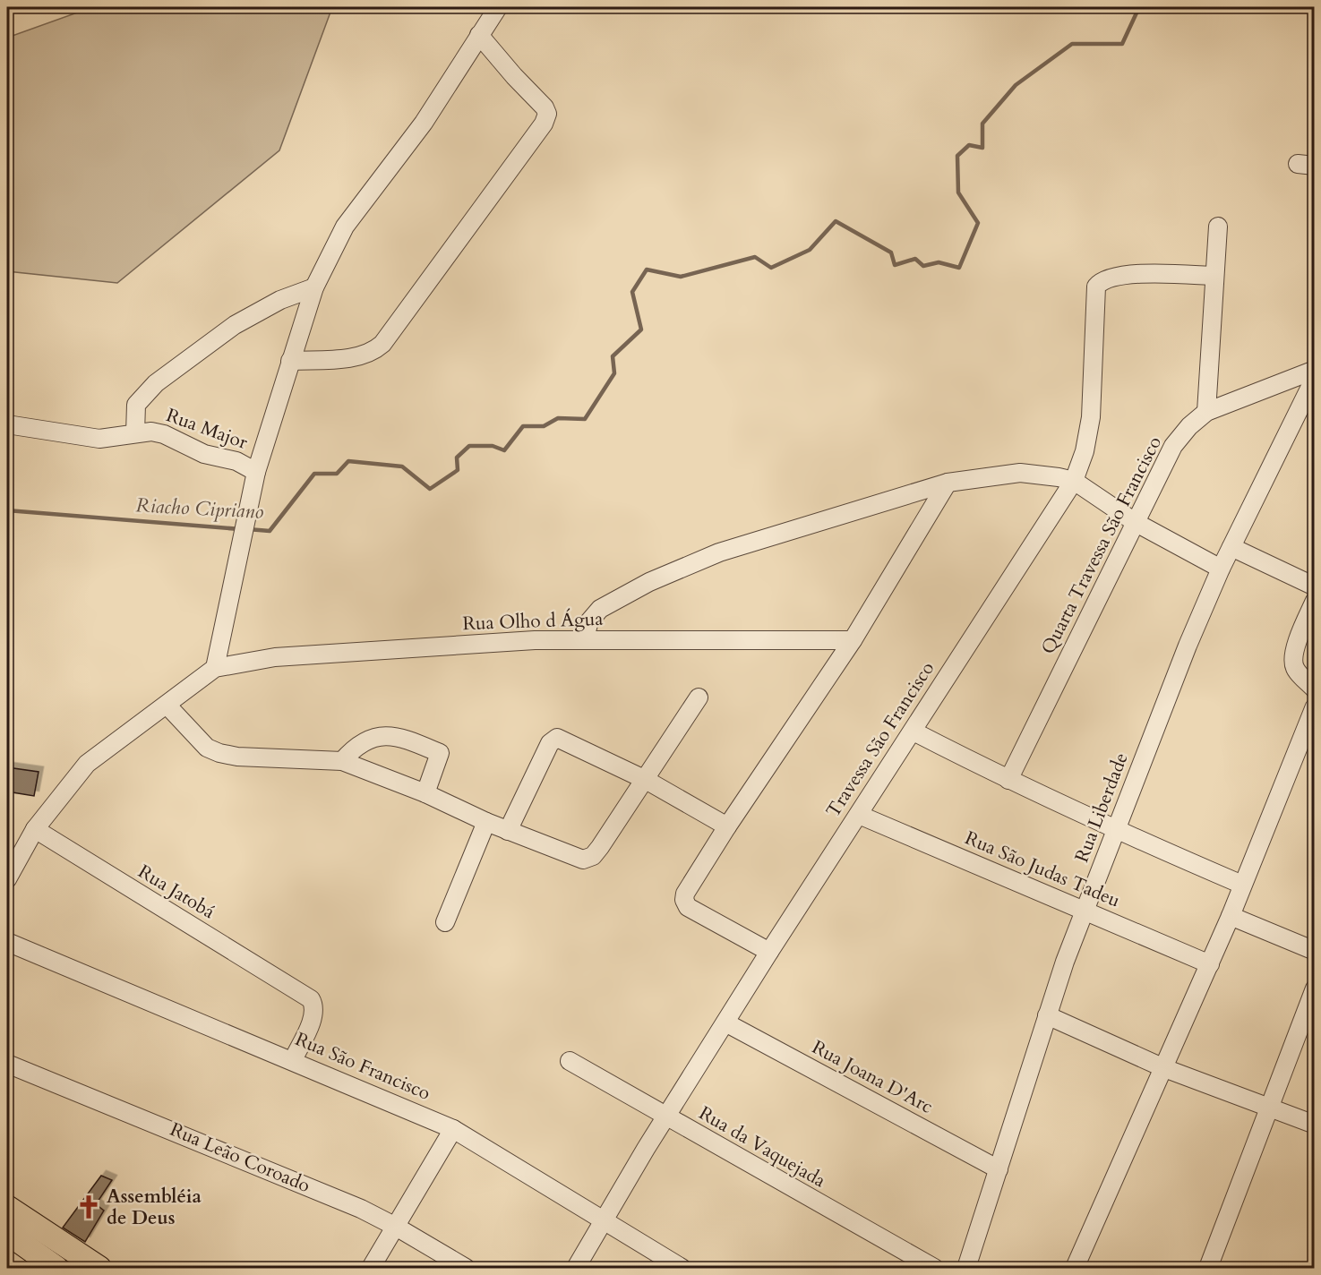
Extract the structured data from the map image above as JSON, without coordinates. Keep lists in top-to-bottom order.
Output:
{
  "streets": {
    "street": [
      "Rua Major",
      "Quarta Travessa São Francisco",
      "Rua Olho d Água",
      "Travessa São Francisco",
      "Rua Liberdade",
      "Rua São Judas Tadeu",
      "Rua Jatobá",
      "Rua São Francisco",
      "Rua Joana D'Arc",
      "Rua da Vaquejada",
      "Rua Leão Coroado"
    ]
  },
  "crossings": [
    ["Rua Major", "Rua Olho d Água"],
    ["Travessa São Francisco", "Rua São Judas Tadeu"],
    ["Travessa São Francisco", "Rua São Francisco"],
    ["Travessa São Francisco", "Rua Joana D'Arc"],
    ["Travessa São Francisco", "Rua da Vaquejada"],
    ["Rua Liberdade", "Rua São Judas Tadeu"],
    ["Rua Liberdade", "Rua Joana D'Arc"],
    ["Rua Jatobá", "Rua São Francisco"]
  ],
  "water": ["Riacho Cipriano"],
  "places": {
    "church": ["Assembléia de Deus"]
  }
}
